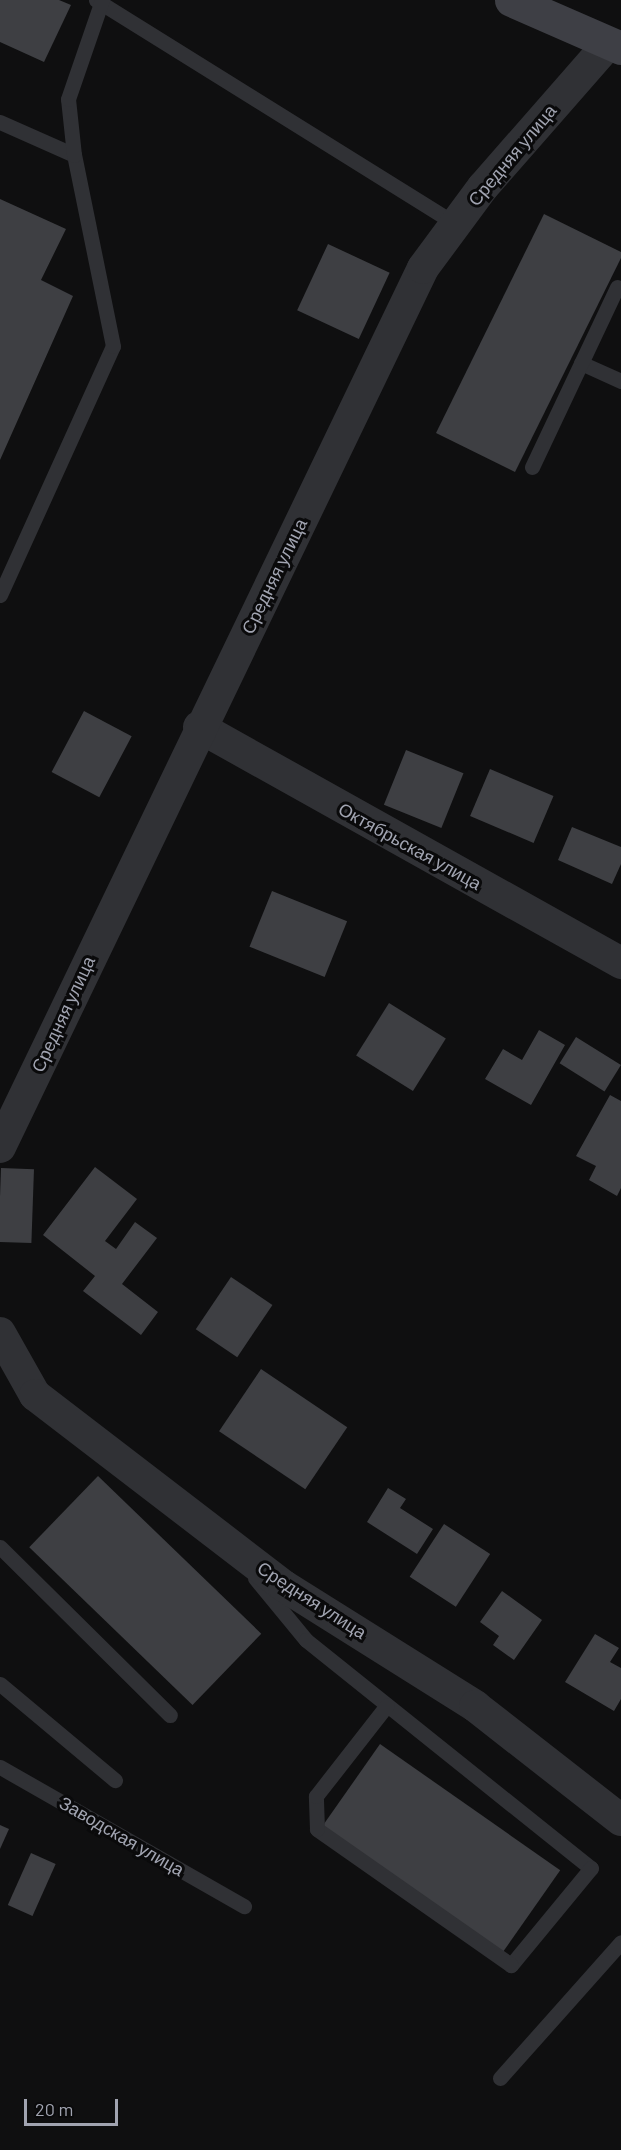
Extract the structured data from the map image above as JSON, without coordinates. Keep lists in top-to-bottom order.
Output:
{
  "streets": {
    "street": ["Средняя улица", "Октябрьская улица"],
    "lane": ["Заводская улица"]
  },
  "crossings": [
    ["Средняя улица", "Октябрьская улица"]
  ],
  "scale_bar": "20 m"
}
